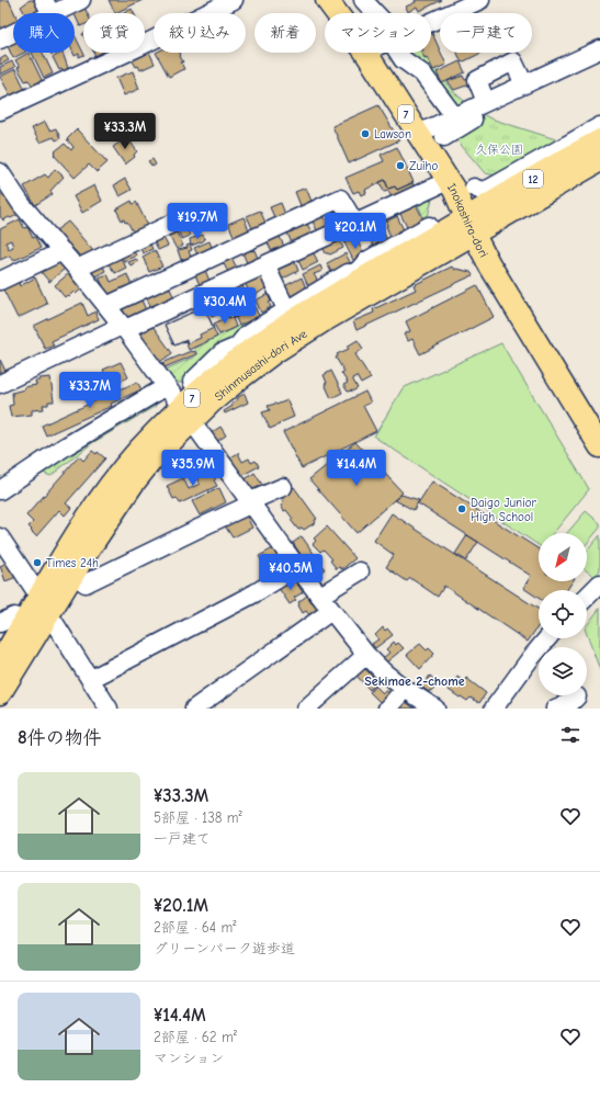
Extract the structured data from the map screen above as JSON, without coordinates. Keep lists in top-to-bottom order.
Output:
{
  "streets": {
    "main road": [
      "7",
      "12",
      "Inokashira-dori",
      "Shinmusashi-dori Ave"
    ]
  },
  "crossings": [
    ["Inokashira-dori", "Shinmusashi-dori Ave"]
  ],
  "districts": ["Sekimae 2-chome"],
  "parks": ["久保公園"],
  "places": [
    "Lawson",
    "Zuiho",
    "Daigo Junior High School",
    "Times 24h"
  ],
  "north": "bottom left",
  "page": {
    "chip": [
      "購入",
      "賃貸",
      "絞り込み",
      "新着",
      "マンション",
      "一戸建て"
    ],
    "price": [
      "¥33.3M",
      "¥19.7M",
      "¥20.1M",
      "¥30.4M",
      "¥33.7M",
      "¥35.9M",
      "¥14.4M",
      "¥40.5M"
    ],
    "heading": "8件の物件",
    "list": [
      {
        "name": "¥33.3M",
        "note": "5部屋 · 138 m² · 一戸建て"
      },
      {
        "name": "¥20.1M",
        "note": "2部屋 · 64 m² · グリーンパーク遊歩道"
      },
      {
        "name": "¥14.4M",
        "note": "2部屋 · 62 m² · マンション"
      }
    ]
  }
}
